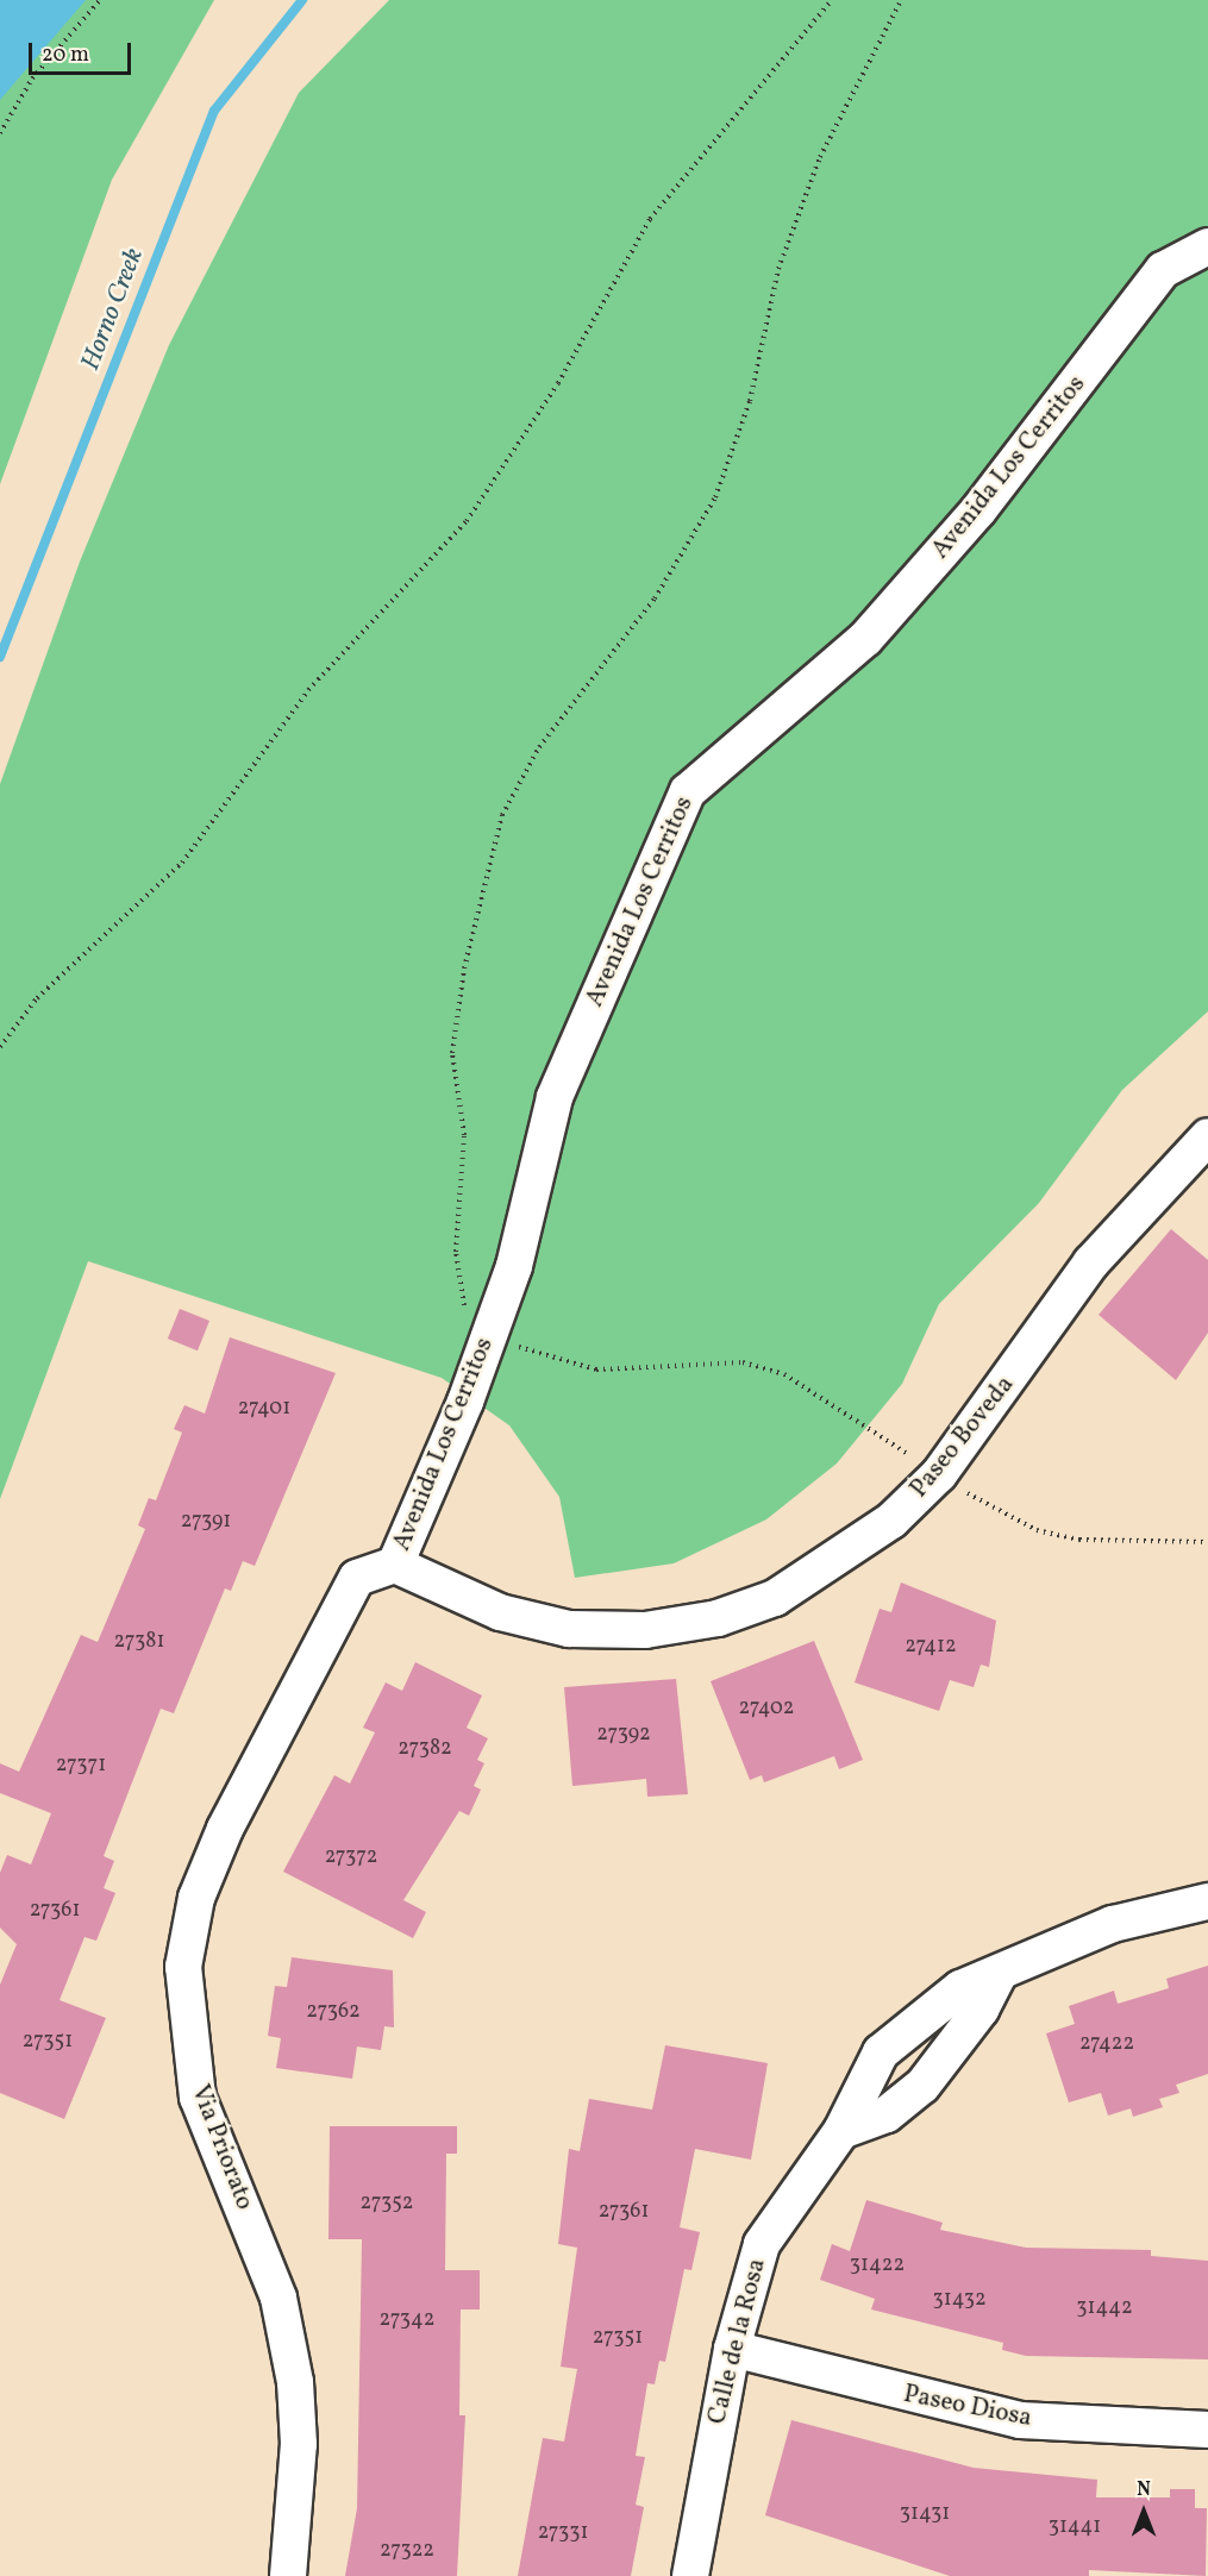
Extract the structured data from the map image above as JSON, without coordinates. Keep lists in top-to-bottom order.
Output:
{
  "streets": {
    "street": [
      "Avenida Los Cerritos",
      "Paseo Boveda",
      "Via Priorato",
      "Calle de la Rosa",
      "Paseo Diosa"
    ]
  },
  "crossings": [
    ["Avenida Los Cerritos", "Paseo Boveda"],
    ["Avenida Los Cerritos", "Via Priorato"],
    ["Paseo Boveda", "Via Priorato"],
    ["Calle de la Rosa", "Paseo Diosa"]
  ],
  "water": ["Horno Creek"],
  "house_numbers": [
    "27401",
    "27391",
    "27381",
    "27412",
    "27402",
    "27392",
    "27382",
    "27371",
    "27372",
    "27361",
    "27362",
    "27351",
    "27422",
    "27352",
    "27361",
    "31422",
    "31432",
    "31442",
    "27342",
    "27351",
    "31431",
    "31441",
    "27331",
    "27322"
  ],
  "scale_bar": "20 m",
  "north": "top"
}
